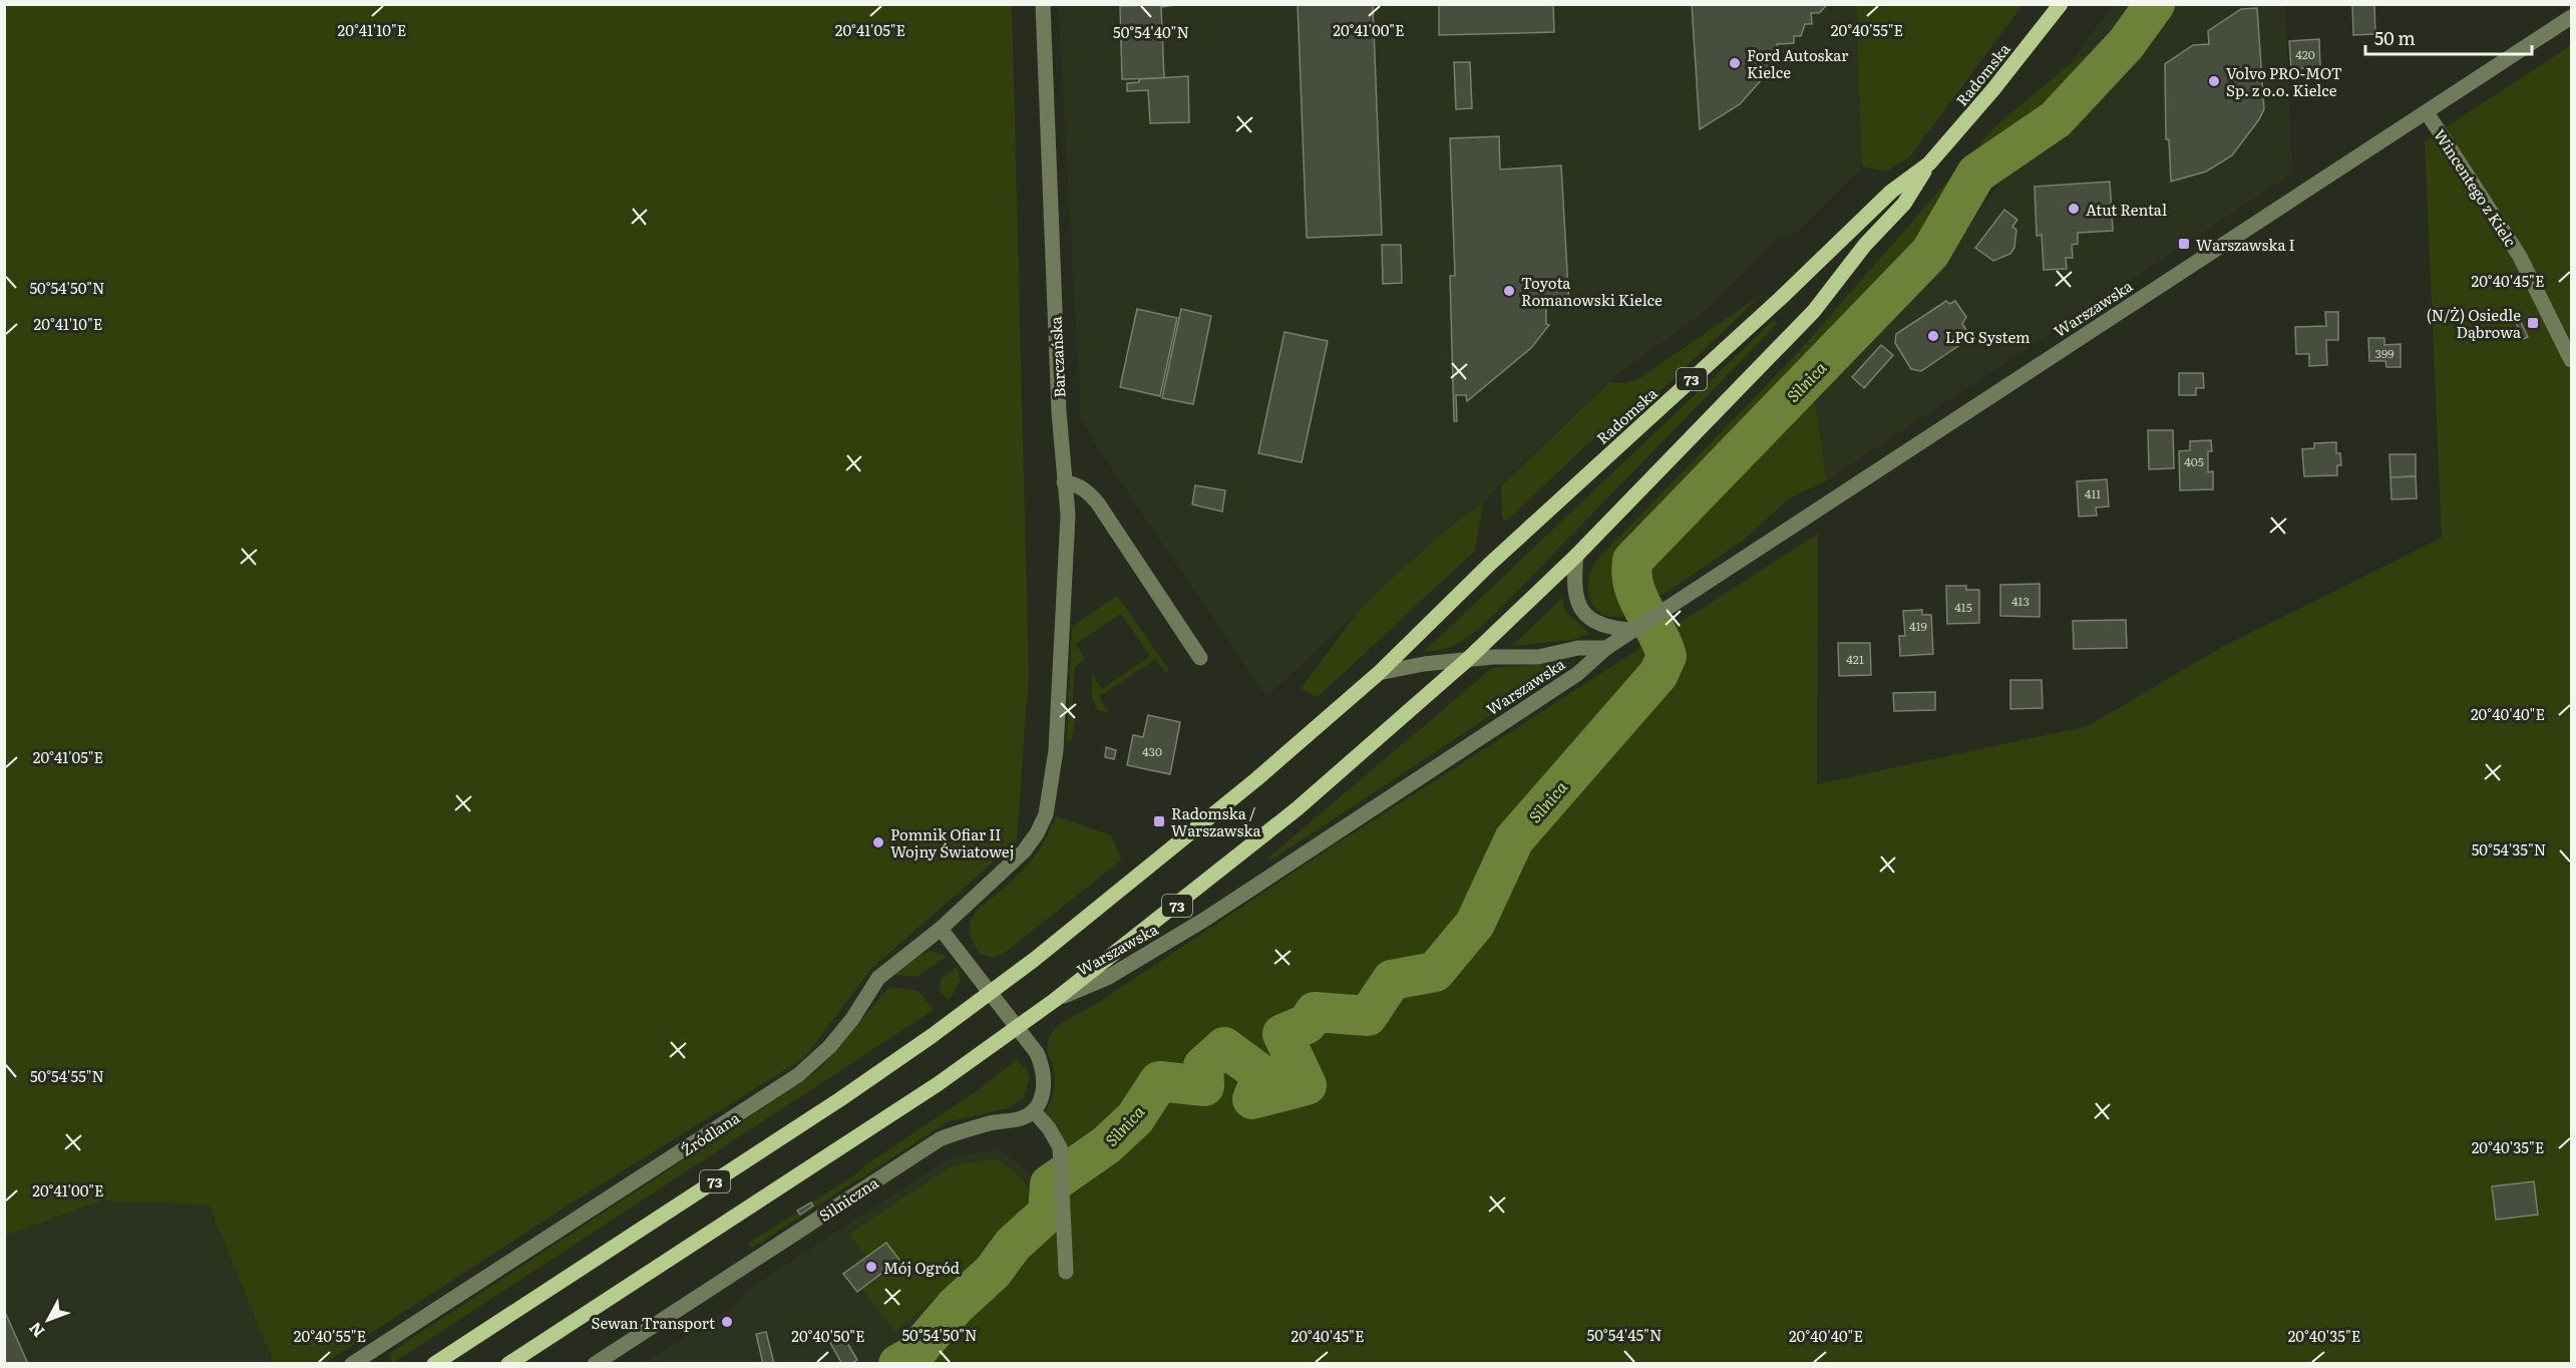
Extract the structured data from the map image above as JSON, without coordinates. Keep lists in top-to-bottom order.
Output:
{
  "streets": {
    "main road": ["Radomska", "Warszawska", "73"],
    "street": [
      "Wincentego z Kielc",
      "Barczańska",
      "Źródlana",
      "Silniczna"
    ]
  },
  "crossings": [
    ["Radomska", "Warszawska"],
    ["Wincentego z Kielc", "Warszawska"],
    ["Warszawska", "73"],
    ["Barczańska", "Źródlana"]
  ],
  "water": ["Silnica"],
  "places": {
    "other": [
      "Ford Autoskar Kielce",
      "Volvo PRO-MOT Sp. z o.o. Kielce",
      "Atut Rental",
      "Toyota Romanowski Kielce",
      "LPG System",
      "Pomnik Ofiar II Wojny Światowej",
      "Mój Ogród",
      "Sewan Transport"
    ],
    "transit": ["Warszawska I", "(N/Ż) Osiedle Dąbrowa", "Radomska / Warszawska"]
  },
  "house_numbers": [
    "420",
    "399",
    "405",
    "411",
    "413",
    "415",
    "419",
    "421",
    "430"
  ],
  "scale_bar": "50 m",
  "north": "bottom left",
  "coordinates": [
    "20°41'10\"E",
    "20°41'05\"E",
    "20°41'00\"E",
    "20°40'55\"E",
    "50°54'40\"N",
    "20°40'45\"E",
    "50°54'50\"N",
    "20°40'40\"E",
    "50°54'35\"N",
    "50°54'55\"N",
    "20°40'35\"E",
    "50°54'45\"N",
    "20°40'50\"E"
  ]
}
